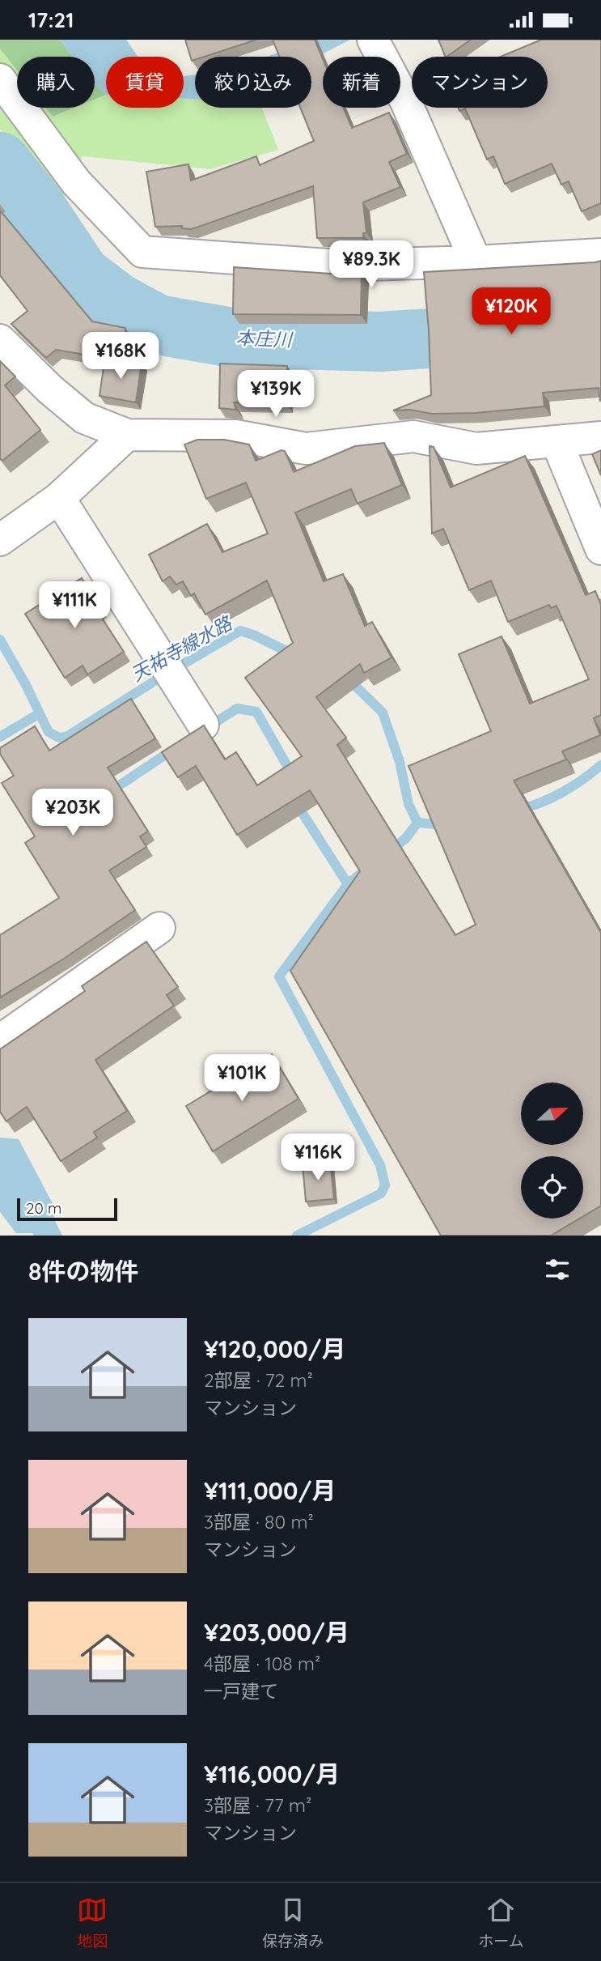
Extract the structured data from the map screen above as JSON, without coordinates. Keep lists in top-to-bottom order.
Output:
{
  "water": ["本庄川", "天祐寺線水路"],
  "scale_bar": "20 m",
  "north": "right",
  "page": {
    "status": "17:21",
    "chip": [
      "購入",
      "賃貸",
      "絞り込み",
      "新着",
      "マンション"
    ],
    "price": [
      "¥89.3K",
      "¥120K",
      "¥168K",
      "¥139K",
      "¥111K",
      "¥203K",
      "¥101K",
      "¥116K"
    ],
    "scale": "20 m",
    "heading": "8件の物件",
    "list": [
      {
        "name": "¥120,000/月",
        "note": "2部屋 · 72 m² · マンション"
      },
      {
        "name": "¥111,000/月",
        "note": "3部屋 · 80 m² · マンション"
      },
      {
        "name": "¥203,000/月",
        "note": "4部屋 · 108 m² · 一戸建て"
      },
      {
        "name": "¥116,000/月",
        "note": "3部屋 · 77 m² · マンション"
      }
    ],
    "tabs": ["地図", "保存済み", "ホーム"]
  }
}
